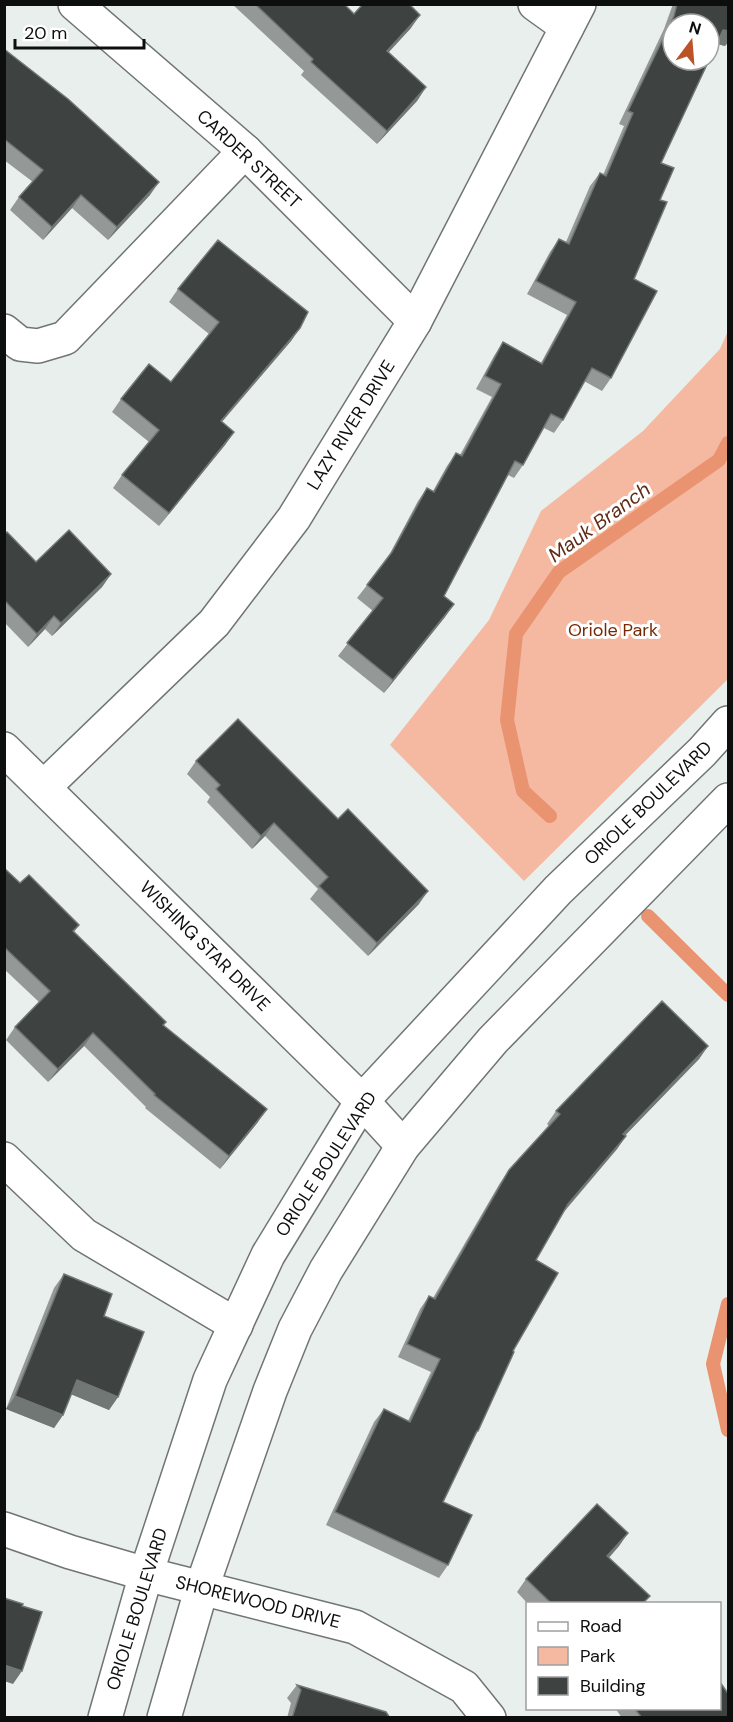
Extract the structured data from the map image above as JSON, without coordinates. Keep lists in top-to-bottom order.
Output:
{
  "streets": {
    "street": [
      "CARDER STREET",
      "LAZY RIVER DRIVE",
      "ORIOLE BOULEVARD",
      "WISHING STAR DRIVE",
      "SHOREWOOD DRIVE"
    ]
  },
  "crossings": [
    ["CARDER STREET", "LAZY RIVER DRIVE"],
    ["LAZY RIVER DRIVE", "WISHING STAR DRIVE"],
    ["ORIOLE BOULEVARD", "WISHING STAR DRIVE"],
    ["ORIOLE BOULEVARD", "SHOREWOOD DRIVE"]
  ],
  "water": ["Mauk Branch"],
  "parks": ["Oriole Park"],
  "legend": ["Road", "Park", "Building"],
  "scale_bar": "20 m",
  "north": "top"
}
